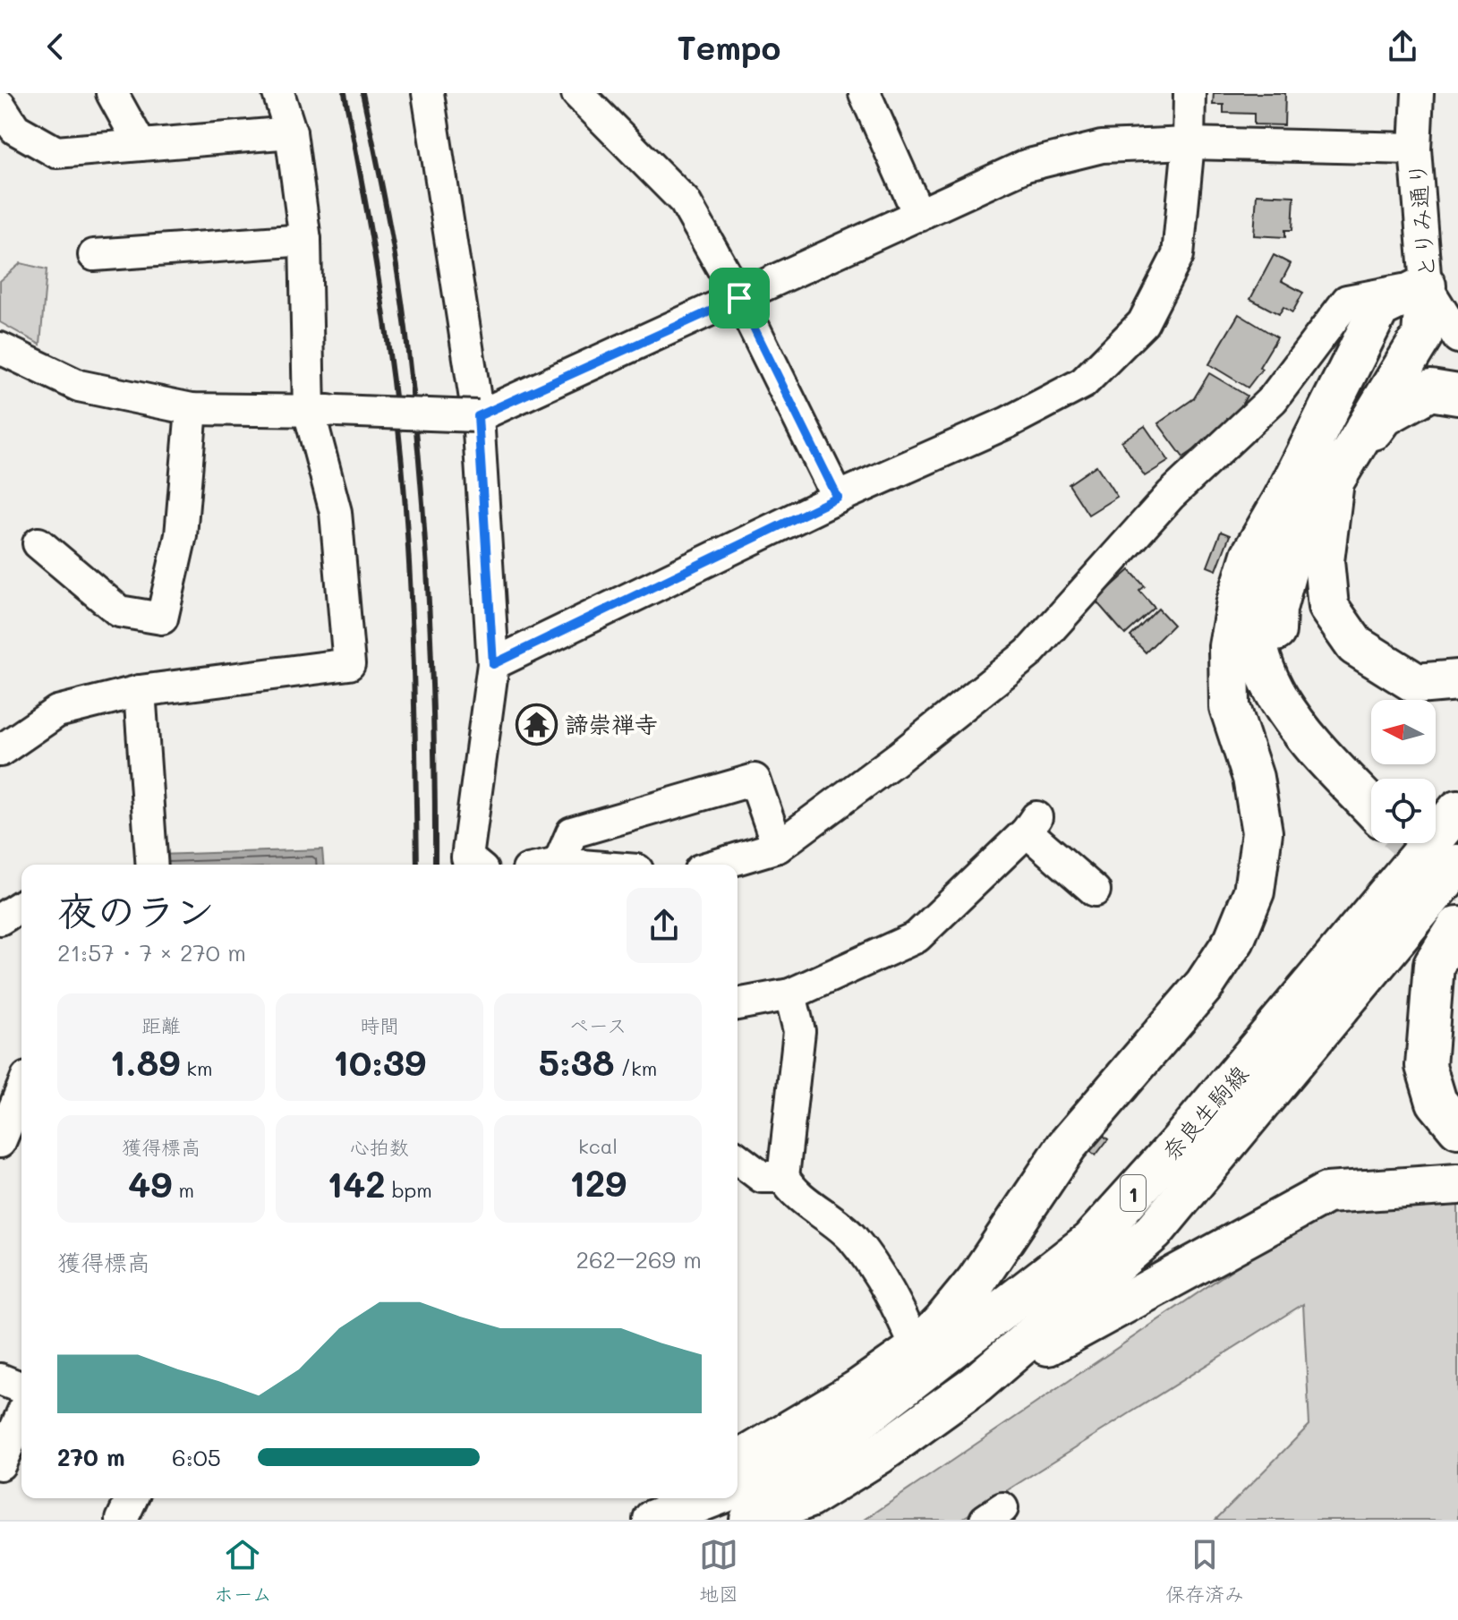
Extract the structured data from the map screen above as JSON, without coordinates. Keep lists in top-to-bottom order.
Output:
{
  "streets": {
    "main road": ["奈良生駒線", "1"],
    "street": ["とりみ通り"]
  },
  "places": {
    "temple": ["諦崇禅寺"]
  },
  "north": "left",
  "page": {
    "header": "Tempo",
    "heading": ["夜のラン", "21:57 · 7 × 270 m"],
    "stats": [
      ["距離", "1.89 km"],
      ["時間", "10:39"],
      ["ペース", "5:38 /km"],
      ["獲得標高", "49 m"],
      ["心拍数", "142 bpm"],
      ["kcal", "129"]
    ],
    "chart": ["獲得標高", "262–269 m"],
    "list": [
      {
        "name": "270 m",
        "note": "6:05"
      }
    ],
    "tabs": ["ホーム", "地図", "保存済み"]
  }
}
